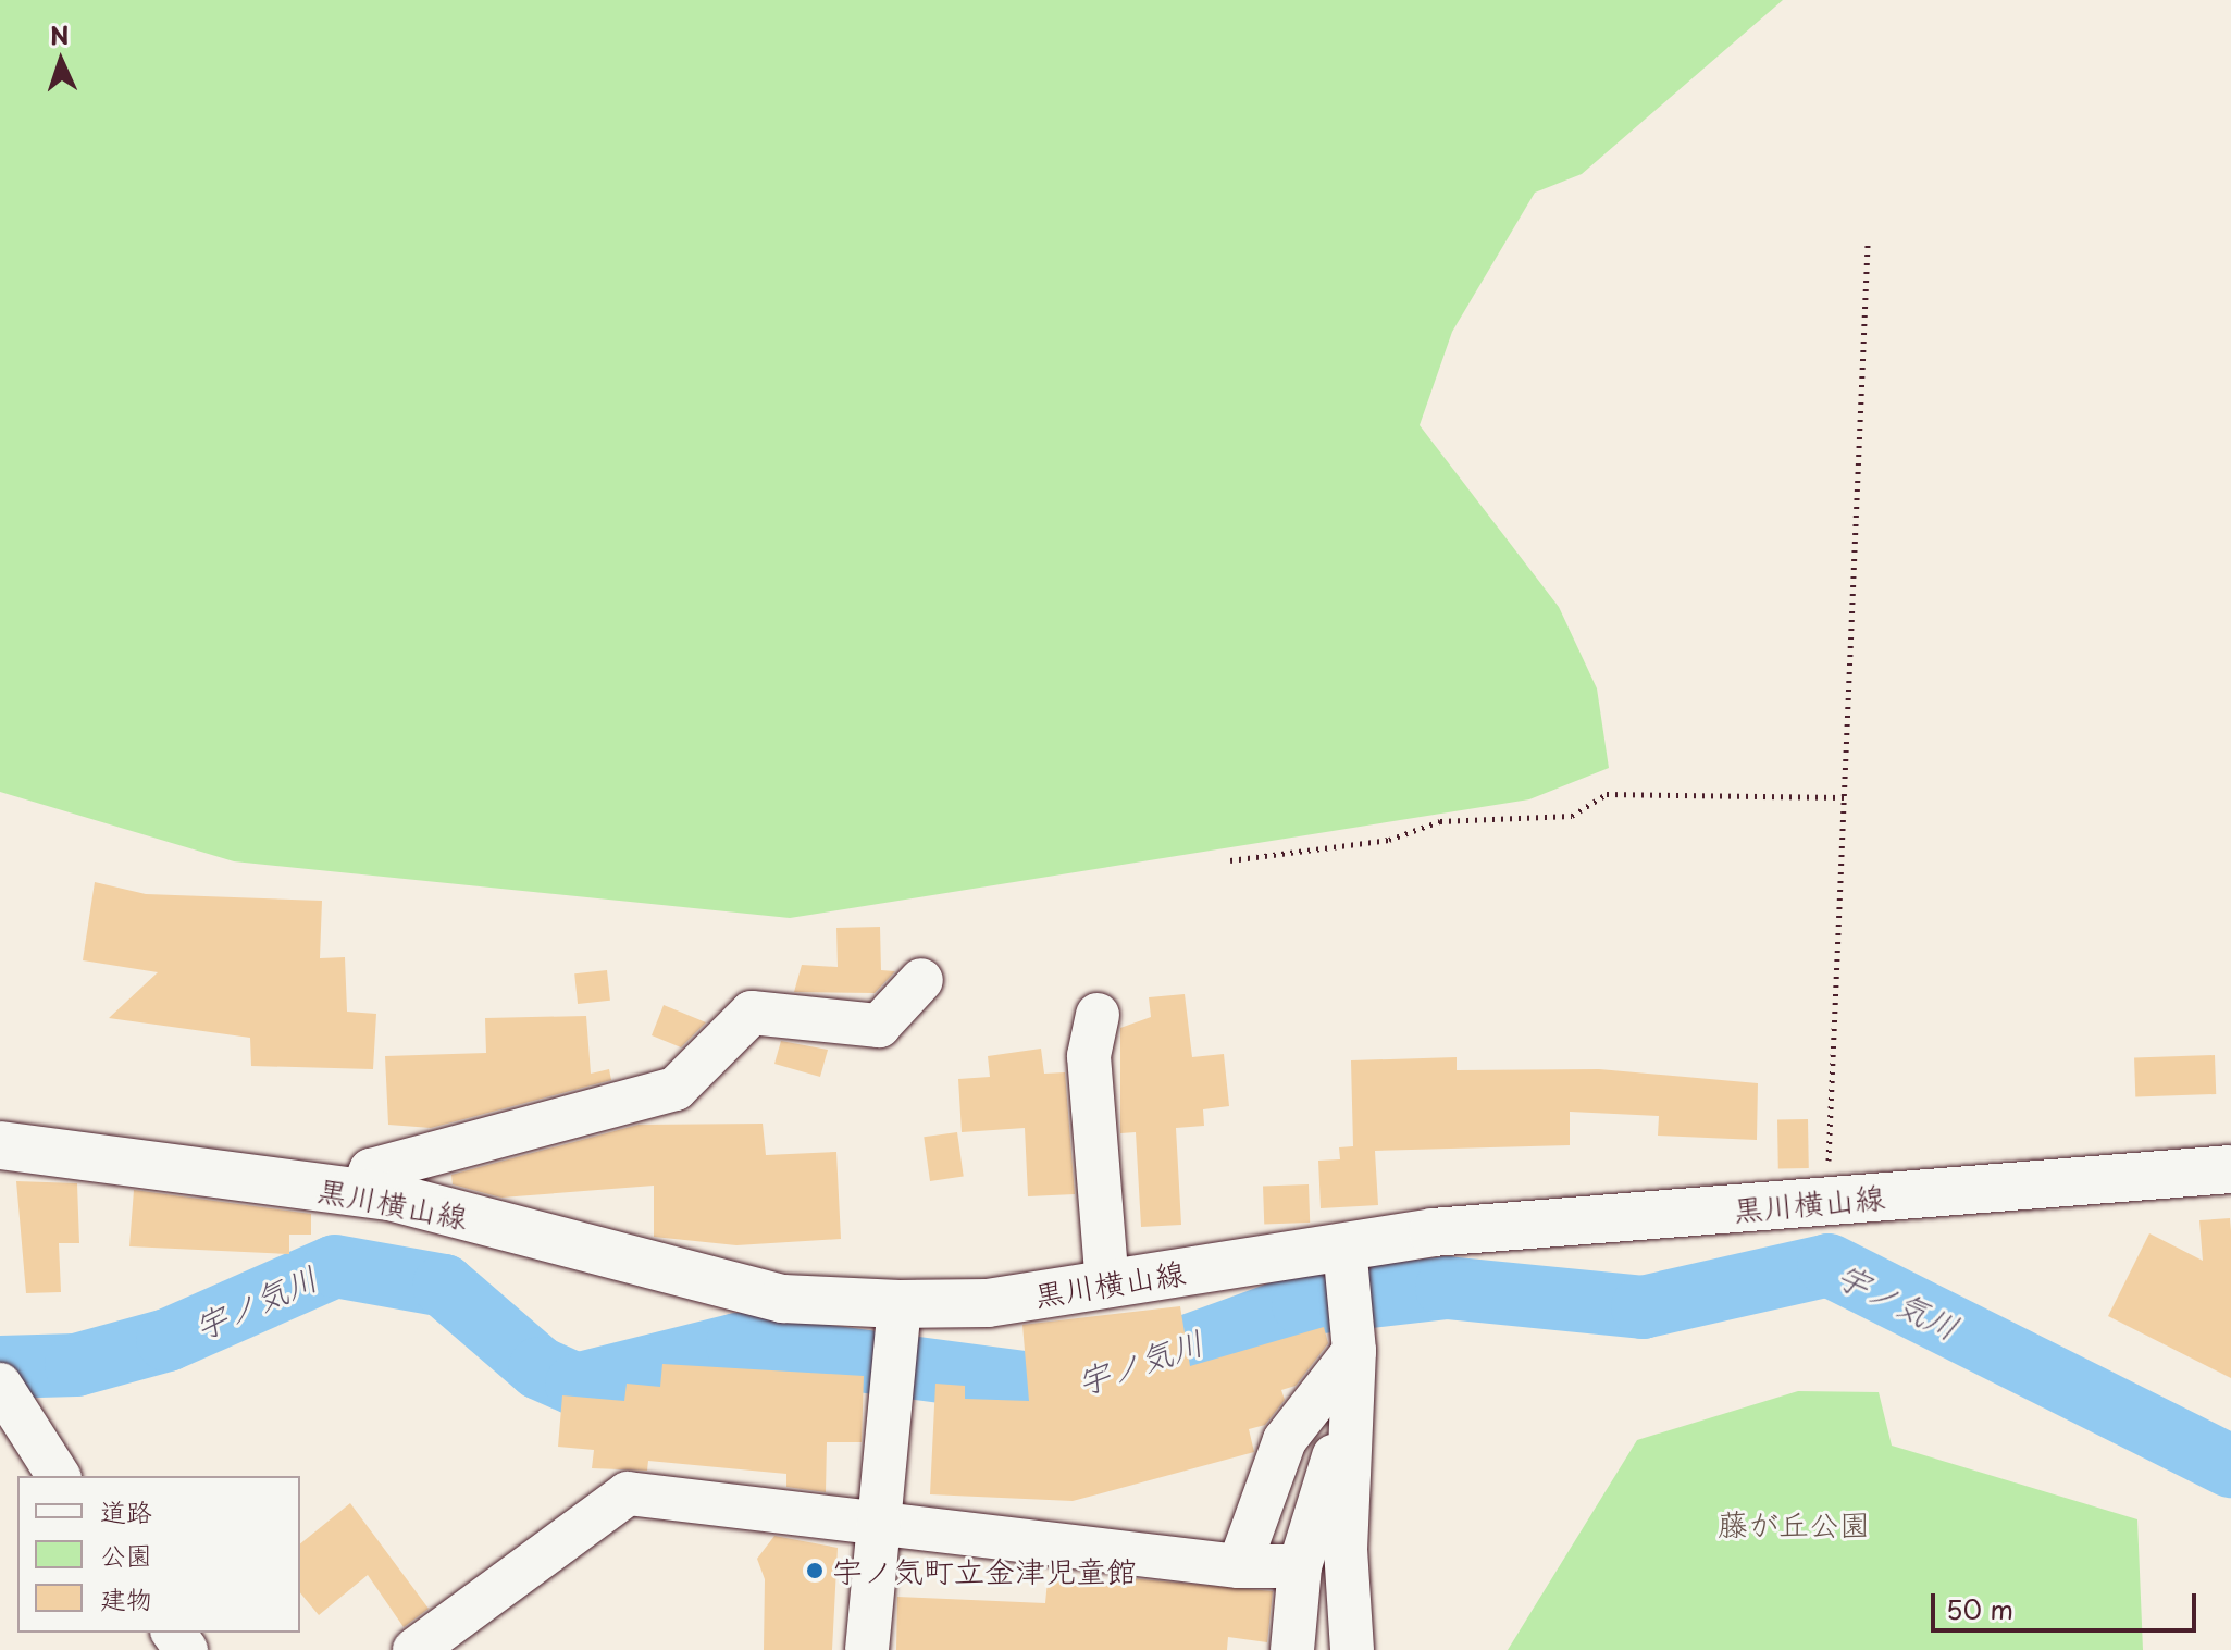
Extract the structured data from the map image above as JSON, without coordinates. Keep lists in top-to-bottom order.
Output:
{
  "streets": {
    "main road": ["黒川横山線"]
  },
  "water": ["宇ノ気川"],
  "parks": ["藤が丘公園"],
  "places": ["宇ノ気町立金津児童館"],
  "legend": ["道路", "公園", "建物"],
  "scale_bar": "50 m",
  "north": "top"
}
